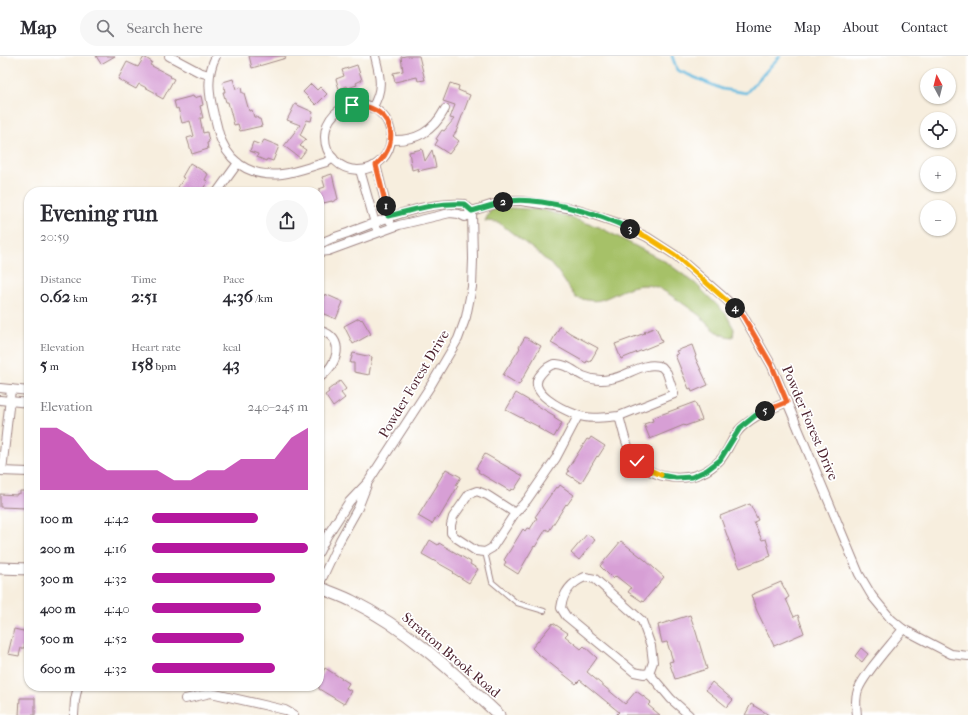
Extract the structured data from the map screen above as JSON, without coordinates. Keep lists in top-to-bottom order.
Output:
{
  "streets": {
    "street": ["Powder Forest Drive", "Stratton Brook Road"]
  },
  "north": "top",
  "page": {
    "header": "Map",
    "search": "Search here",
    "nav": [
      "Home",
      "Map",
      "About",
      "Contact"
    ],
    "map_buttons": ["+", "−"],
    "heading": ["Evening run", "20:59"],
    "pins": [
      "2",
      "1",
      "3",
      "4",
      "5"
    ],
    "stats": [
      ["Distance", "0.62 km"],
      ["Time", "2:51"],
      ["Pace", "4:36 /km"],
      ["Elevation", "5 m"],
      ["Heart rate", "158 bpm"],
      ["kcal", "43"]
    ],
    "chart": ["Elevation", "240–245 m"],
    "list": [
      {
        "name": "100 m",
        "note": "4:42"
      },
      {
        "name": "200 m",
        "note": "4:16"
      },
      {
        "name": "300 m",
        "note": "4:32"
      },
      {
        "name": "400 m",
        "note": "4:40"
      },
      {
        "name": "500 m",
        "note": "4:52"
      },
      {
        "name": "600 m",
        "note": "4:32"
      }
    ]
  }
}
